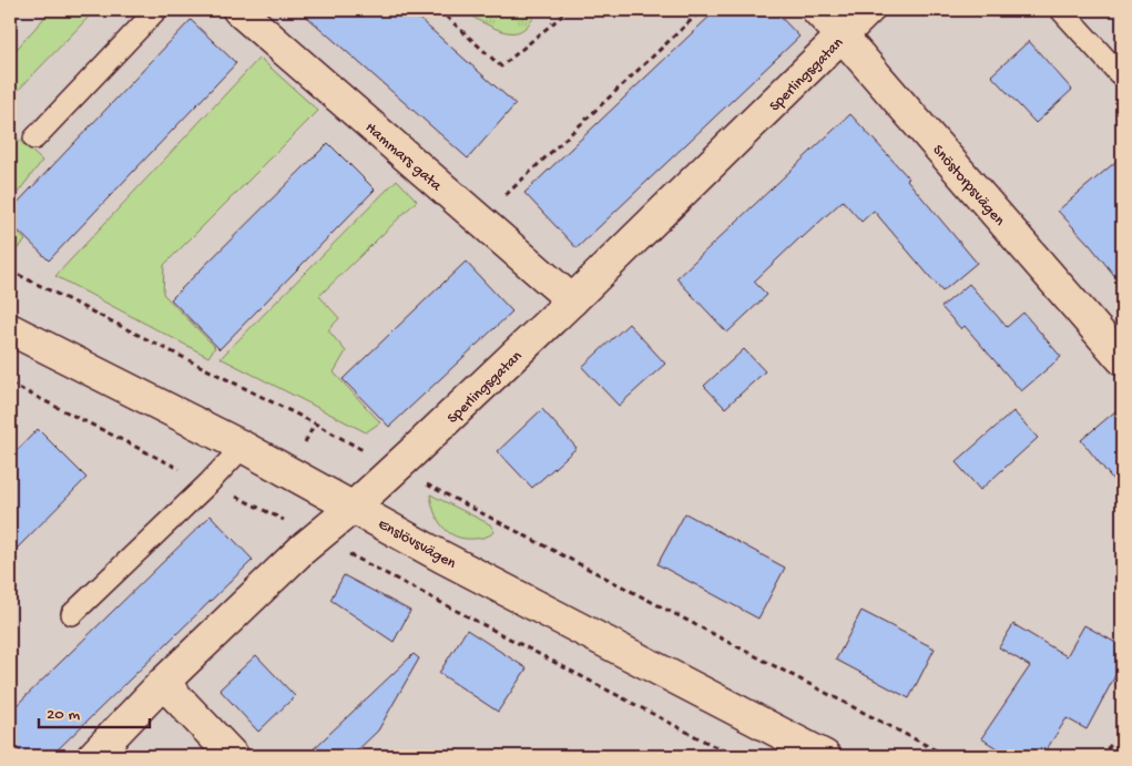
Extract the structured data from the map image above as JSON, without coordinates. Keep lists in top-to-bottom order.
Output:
{
  "streets": {
    "main road": [
      "Sperlingsgatan",
      "Hammars gata",
      "Snöstorpsvägen",
      "Enslövsvägen"
    ]
  },
  "crossings": [
    ["Sperlingsgatan", "Hammars gata"],
    ["Sperlingsgatan", "Snöstorpsvägen"],
    ["Sperlingsgatan", "Enslövsvägen"]
  ],
  "scale_bar": "20 m"
}
